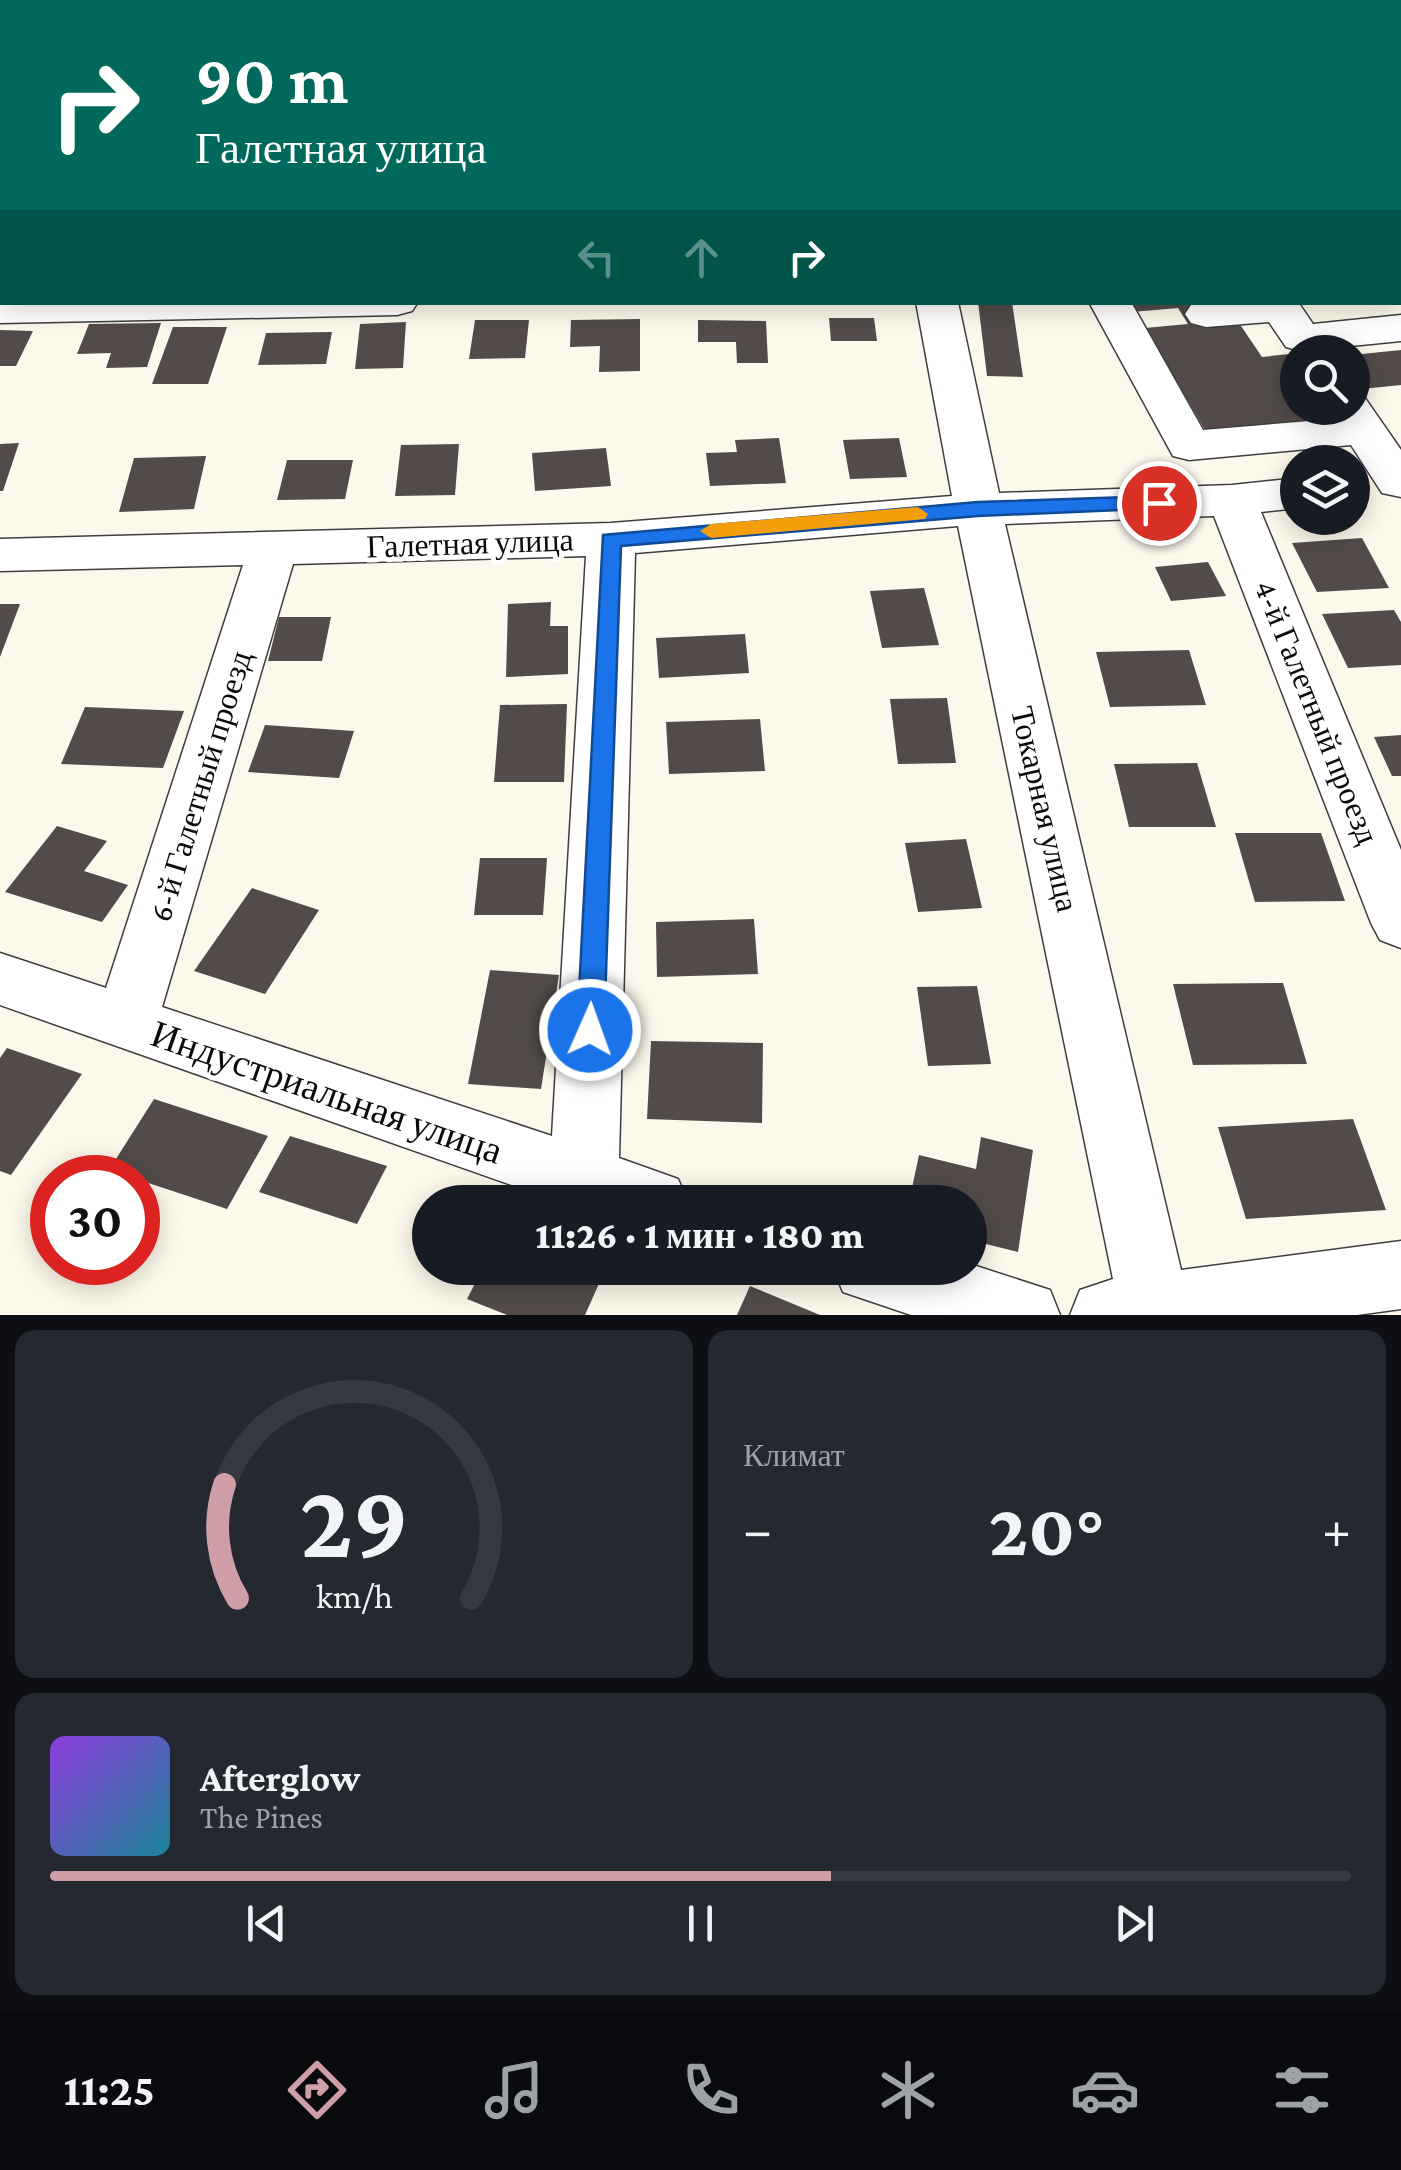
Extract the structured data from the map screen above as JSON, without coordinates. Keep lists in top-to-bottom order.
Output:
{
  "streets": {
    "street": [
      "Галетная улица",
      "4-й Галетный проезд",
      "6-й Галетный проезд",
      "Токарная улица",
      "Индустриальная улица"
    ]
  },
  "crossings": [
    ["Галетная улица", "4-й Галетный проезд"],
    ["Галетная улица", "6-й Галетный проезд"],
    ["Галетная улица", "Токарная улица"],
    ["6-й Галетный проезд", "Индустриальная улица"]
  ],
  "page": {
    "turn": ["90 m", "Галетная улица"],
    "limit": "30",
    "trip": "11:26 · 1 мин · 180 m",
    "tile": "Климат",
    "heat": ["−", "20°", "+"],
    "song": ["Afterglow", "The Pines"],
    "tabs": "11:25",
    "gauge": ["29", "km/h"]
  }
}
